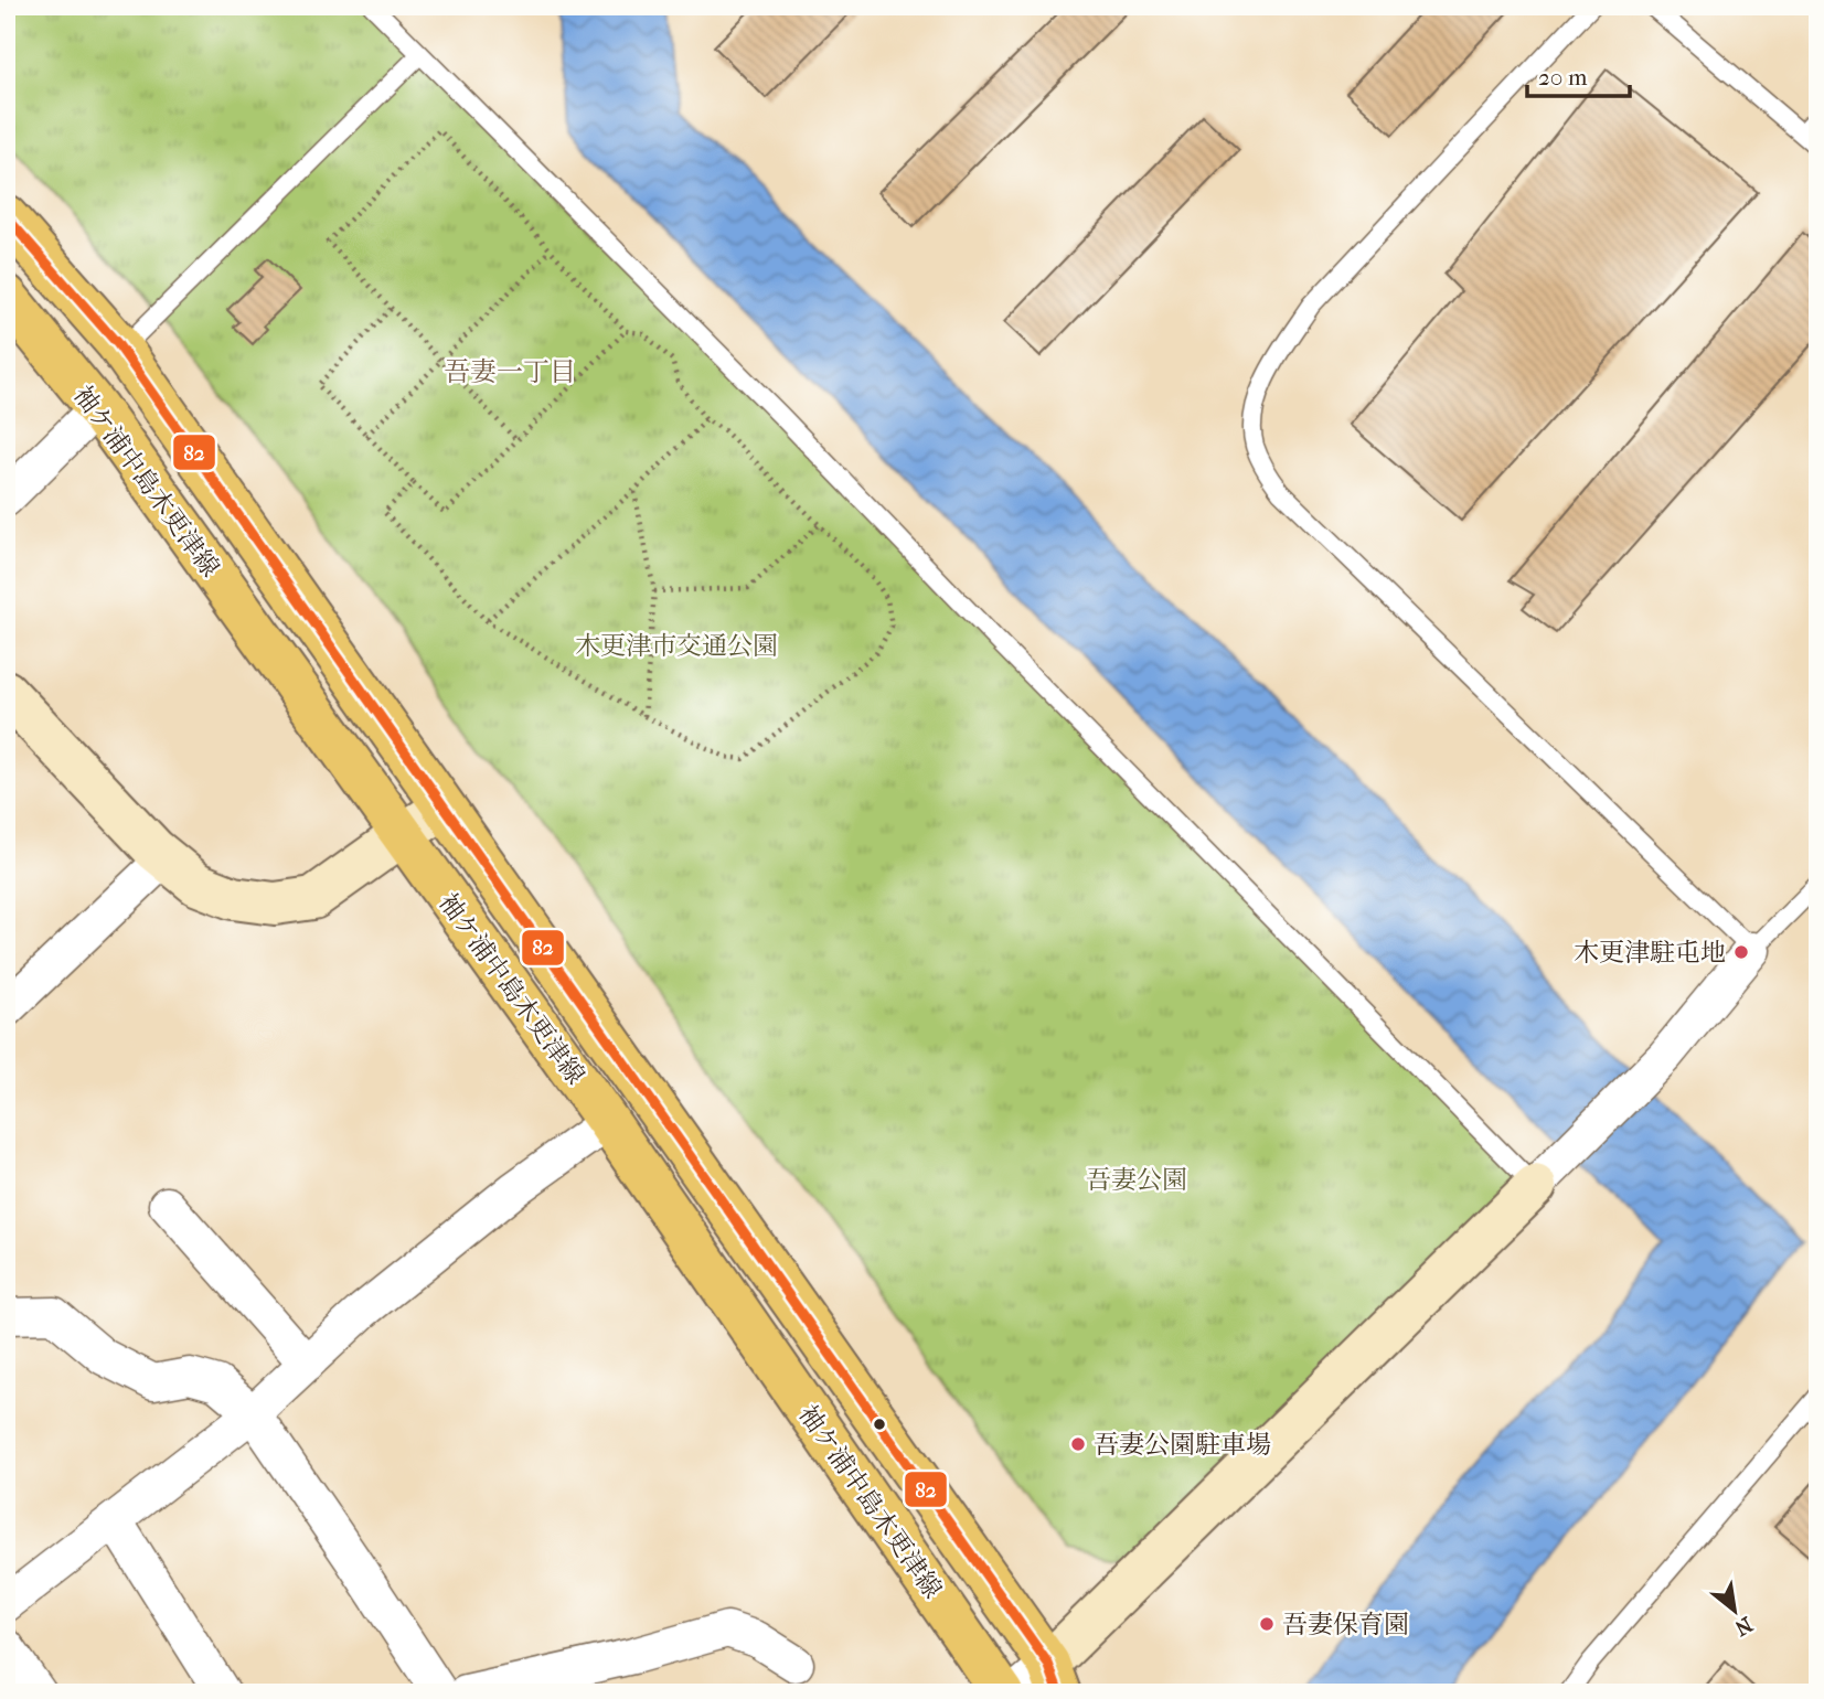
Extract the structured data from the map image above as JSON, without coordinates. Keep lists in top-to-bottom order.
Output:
{
  "streets": {
    "main road": ["袖ケ浦中島木更津線"]
  },
  "districts": ["吾妻一丁目"],
  "parks": ["木更津市交通公園", "吾妻公園"],
  "places": ["木更津駐屯地", "吾妻公園駐車場", "吾妻保育園"],
  "lines": ["transit line 82"],
  "scale_bar": "20 m",
  "north": "bottom right"
}
